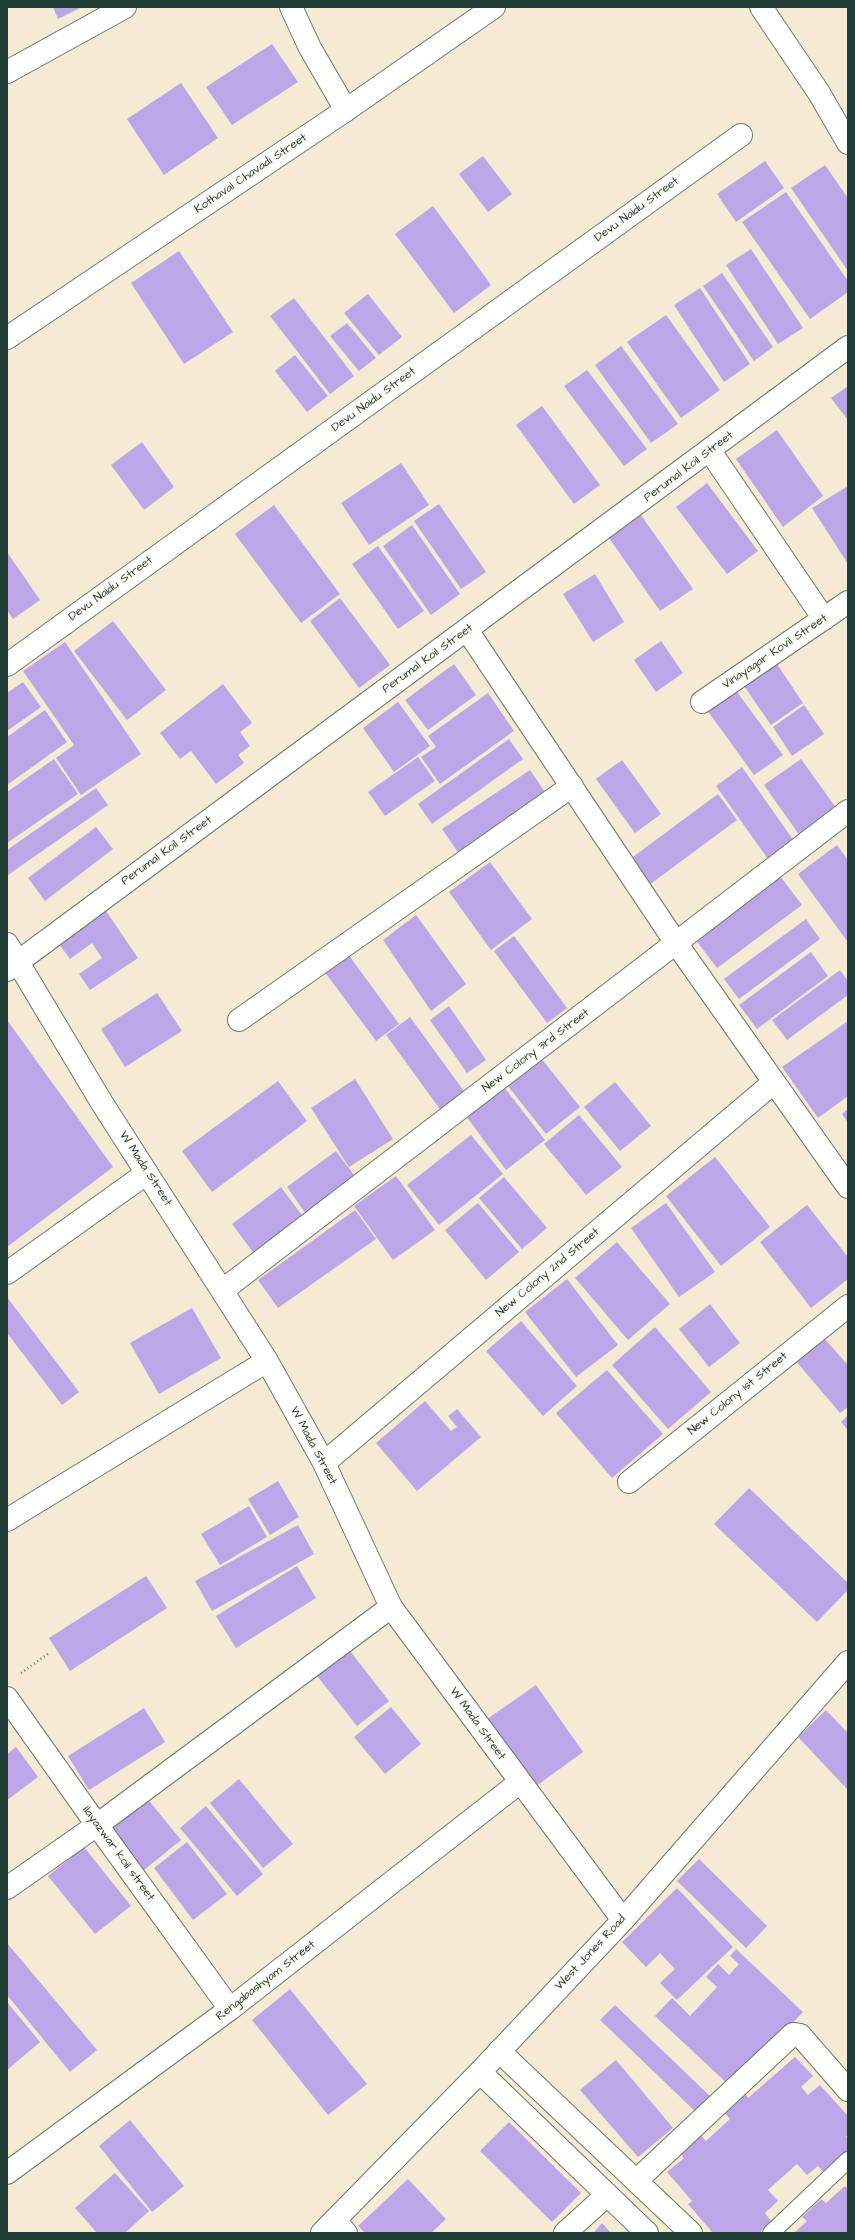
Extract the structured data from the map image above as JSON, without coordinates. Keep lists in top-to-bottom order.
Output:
{
  "streets": {
    "street": [
      "Kothaval Chavadi Street",
      "Devu Naidu Street",
      "Perumal Koil Street",
      "Vinayagar Kovil Street",
      "New Colony 3rd Street",
      "W Mada Street",
      "New Colony 2nd Street",
      "New Colony 1st Street",
      "Ilayazwar koil street",
      "West Jones Road",
      "Rengabashyam Street"
    ]
  },
  "crossings": [
    ["Perumal Koil Street", "W Mada Street"],
    ["New Colony 3rd Street", "W Mada Street"],
    ["W Mada Street", "New Colony 2nd Street"],
    ["W Mada Street", "West Jones Road"],
    ["W Mada Street", "Rengabashyam Street"],
    ["Ilayazwar koil street", "Rengabashyam Street"]
  ]
}
